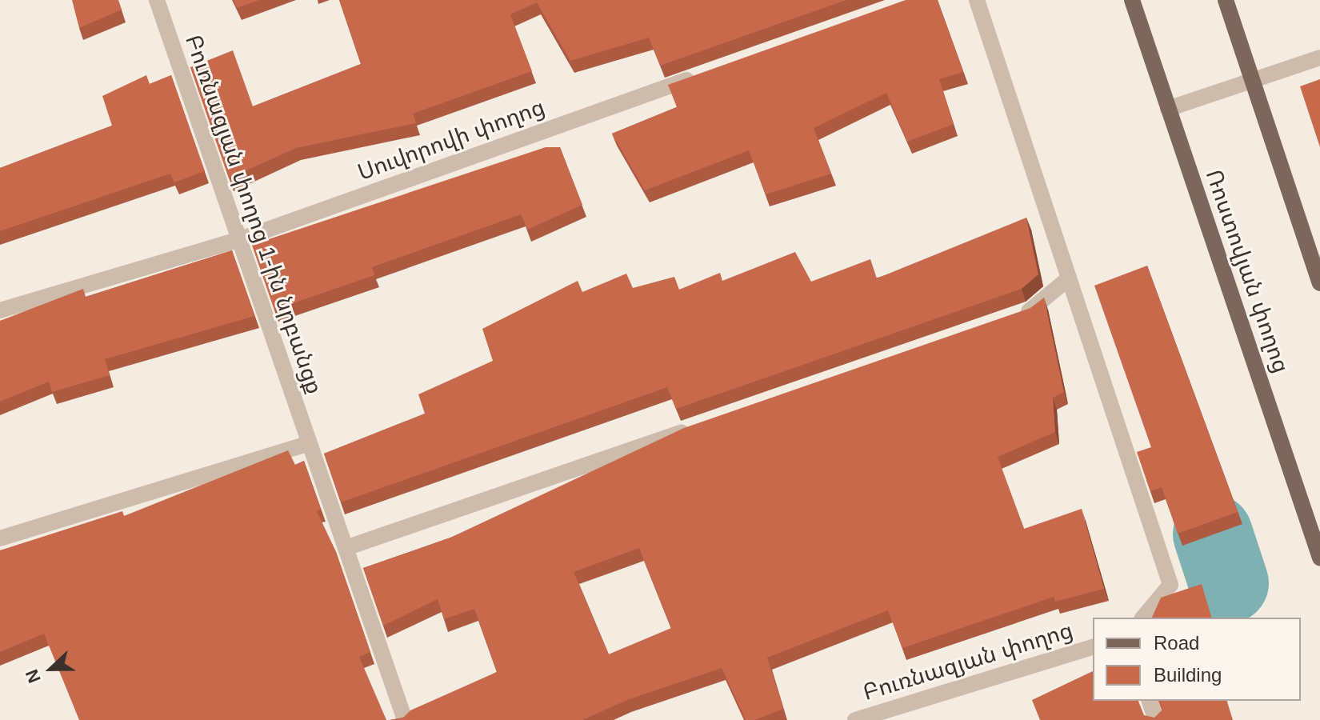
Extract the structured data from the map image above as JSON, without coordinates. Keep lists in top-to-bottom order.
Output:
{
  "streets": {
    "main road": ["Ռոստովյան փողոց"],
    "street": ["Սուվորովի փողոց", "Բուռնազյան փողոց 1-ին նրբանցք", "Բուռնազյան փողոց"]
  },
  "crossings": [
    ["Սուվորովի փողոց", "Բուռնազյան փողոց 1-ին նրբանցք"]
  ],
  "legend": ["Road", "Building"],
  "north": "left"
}
